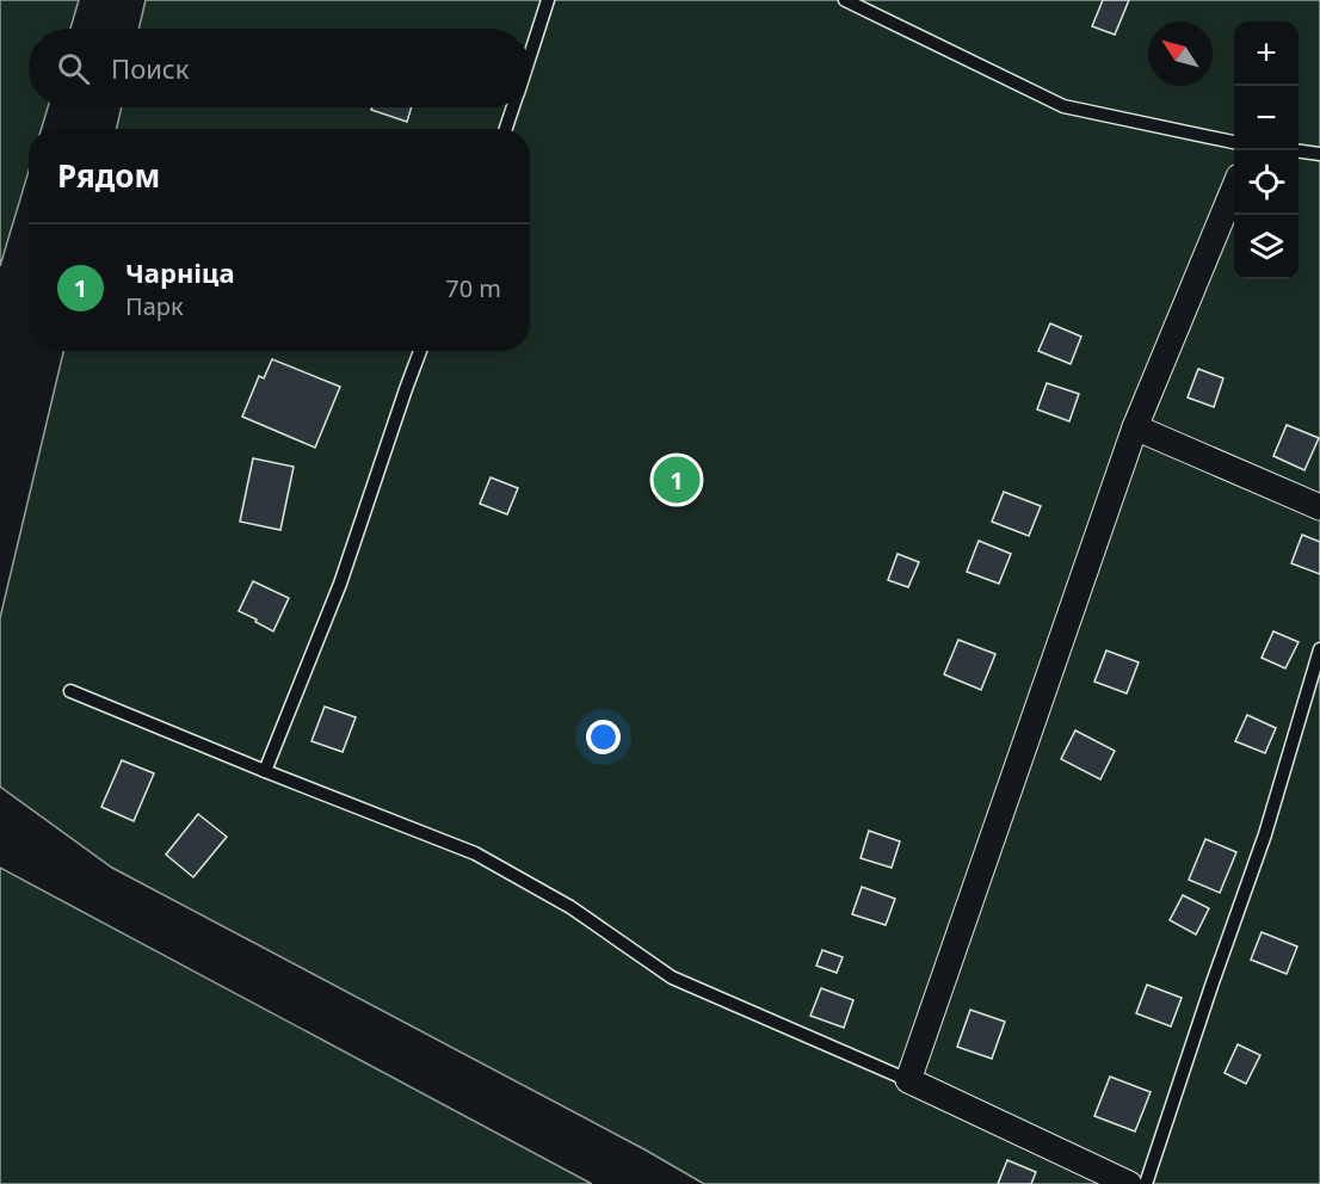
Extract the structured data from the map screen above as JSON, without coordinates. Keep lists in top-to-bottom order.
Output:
{
  "north": "top left",
  "page": {
    "map_buttons": ["+", "−"],
    "search": "Поиск",
    "heading": "Рядом",
    "list": [
      {
        "mark": "1",
        "name": "Чарніца",
        "note": "Парк",
        "value": "70 m"
      }
    ],
    "pins": "1"
  }
}
